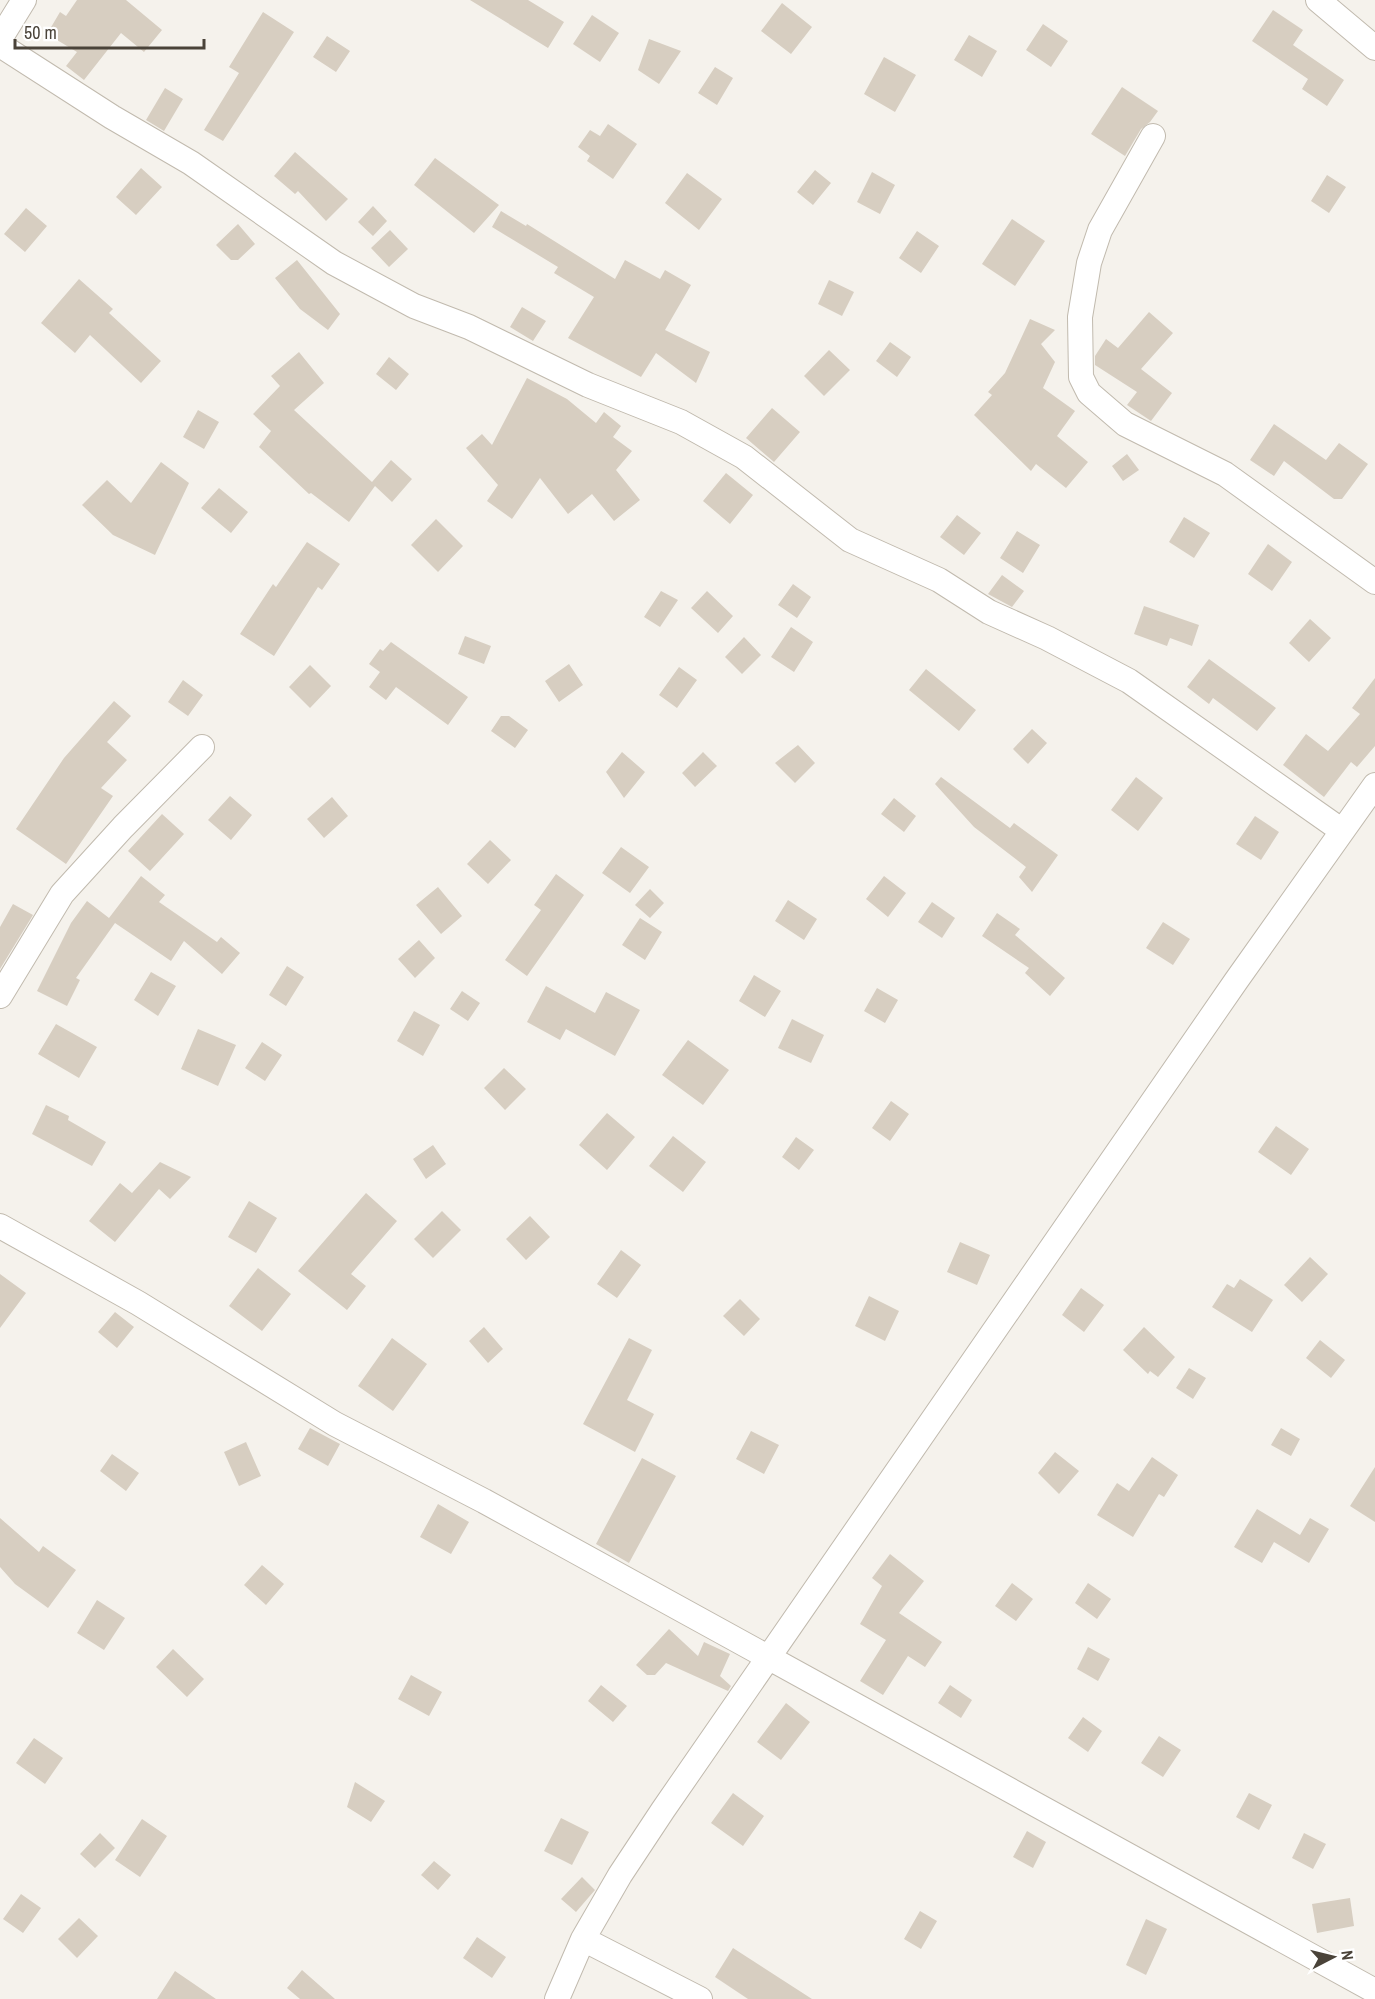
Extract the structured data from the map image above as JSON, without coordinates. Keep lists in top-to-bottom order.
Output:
{
  "scale_bar": "50 m",
  "north": "right"
}
